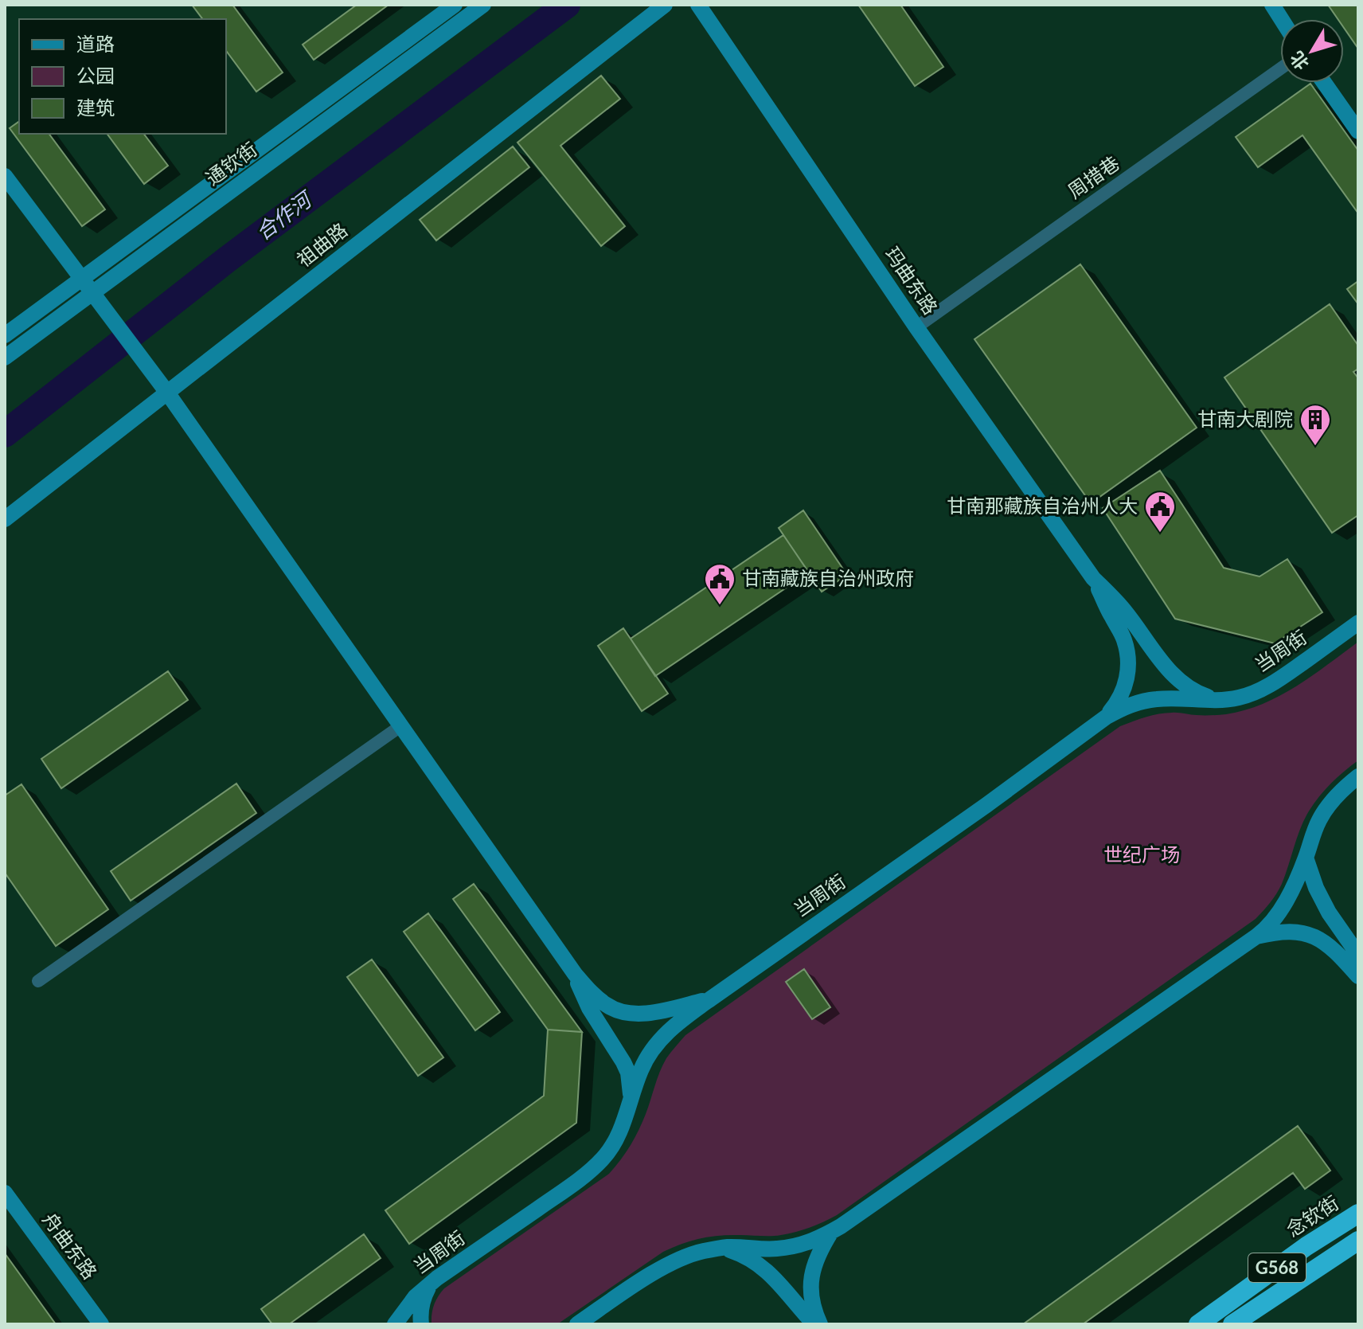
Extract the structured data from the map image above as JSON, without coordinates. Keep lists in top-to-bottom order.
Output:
{
  "streets": {
    "highway": ["念钦街", "G568"],
    "street": [
      "通钦街",
      "周措巷",
      "祖曲路",
      "玛曲东路",
      "当周街",
      "舟曲东路"
    ]
  },
  "crossings": [
    ["周措巷", "玛曲东路"]
  ],
  "water": ["合作河"],
  "parks": ["世纪广场"],
  "places": {
    "building": ["甘南大剧院"],
    "public building": ["甘南那藏族自治州人大", "甘南藏族自治州政府"]
  },
  "legend": ["道路", "公园", "建筑"],
  "north": "bottom left"
}
